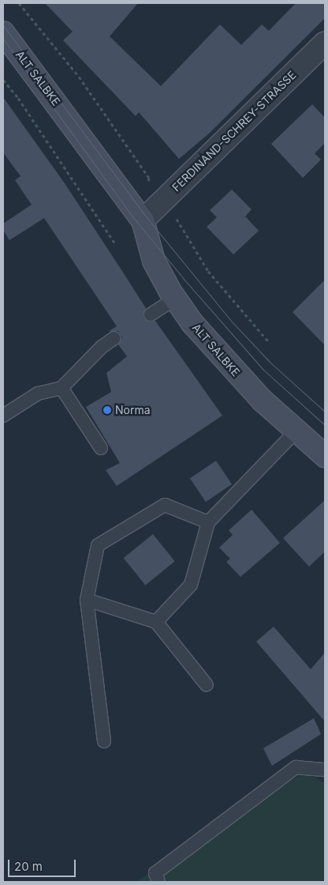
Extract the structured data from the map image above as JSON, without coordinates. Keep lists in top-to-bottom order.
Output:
{
  "streets": {
    "main road": ["ALT SALBKE"],
    "street": ["FERDINAND-SCHREY-STRASSE"]
  },
  "crossings": [
    ["ALT SALBKE", "FERDINAND-SCHREY-STRASSE"]
  ],
  "places": ["Norma"],
  "scale_bar": "20 m"
}
